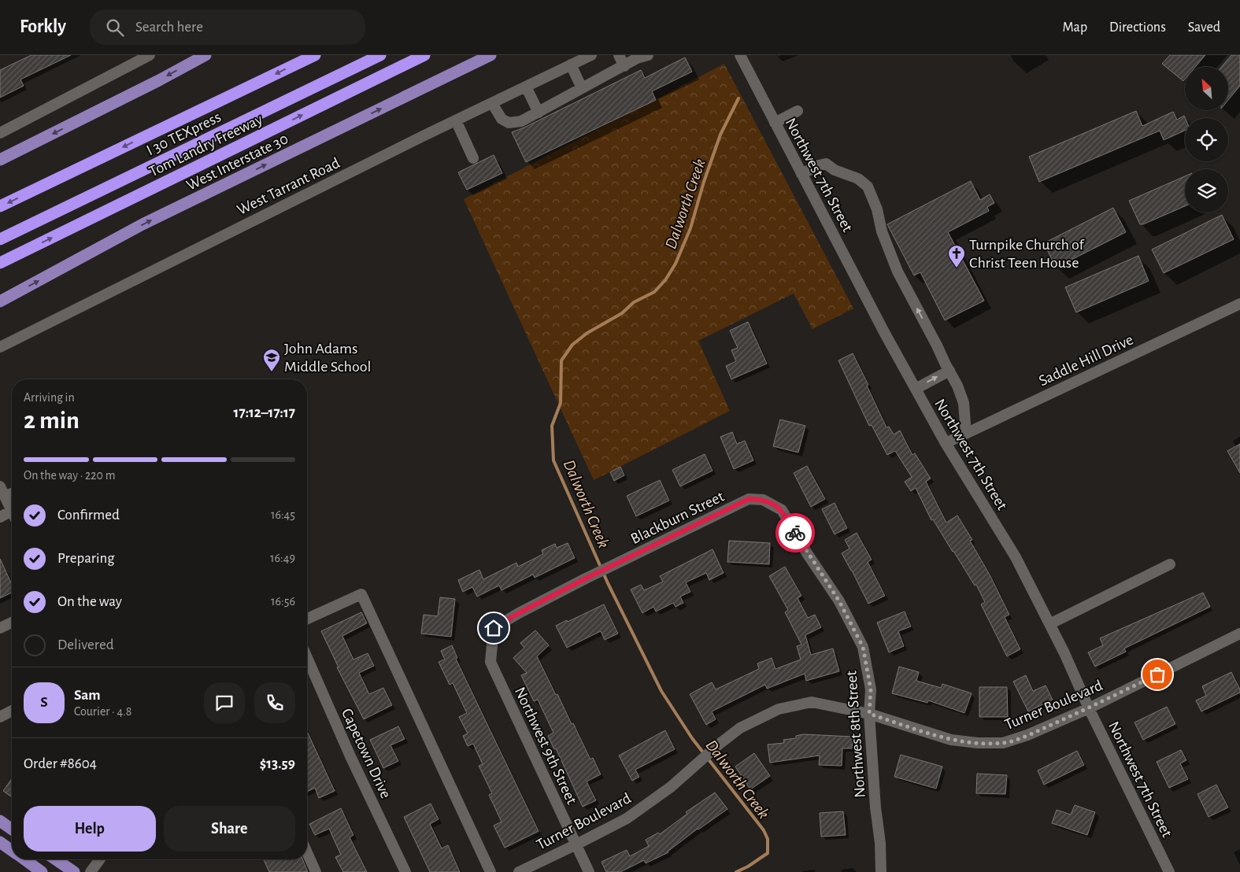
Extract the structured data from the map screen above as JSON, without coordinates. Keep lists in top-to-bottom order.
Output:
{
  "streets": {
    "highway": ["I 30 TEXpress", "Tom Landry Freeway"],
    "main road": ["West Interstate 30"],
    "street": [
      "Northwest 7th Street",
      "West Tarrant Road",
      "Saddle Hill Drive",
      "Blackburn Street",
      "Turner Boulevard",
      "Northwest 8th Street",
      "Northwest 9th Street",
      "Capetown Drive"
    ]
  },
  "crossings": [
    ["Northwest 7th Street", "Saddle Hill Drive"],
    ["Northwest 7th Street", "Turner Boulevard"],
    ["Blackburn Street", "Northwest 8th Street"],
    ["Blackburn Street", "Northwest 9th Street"],
    ["Turner Boulevard", "Northwest 8th Street"],
    ["Turner Boulevard", "Northwest 9th Street"]
  ],
  "one_way": ["West Interstate 30"],
  "water": ["Dalworth Creek"],
  "places": {
    "church": ["Turnpike Church of Christ Teen House"],
    "school or university": ["John Adams Middle School"]
  },
  "north": "top left",
  "page": {
    "header": "Forkly",
    "search": "Search here",
    "nav": ["Map", "Directions", "Saved"],
    "heading": ["2 min", "Arriving in", "17:12–17:17"],
    "panel": [
      "Sam",
      "Courier · 4.8",
      "Order #8604",
      "$13.59"
    ],
    "bar": "On the way · 220 m",
    "list": [
      ["Confirmed", "16:45"],
      ["Preparing", "16:49"],
      ["On the way", "16:56"],
      "Delivered"
    ],
    "round": "S",
    "buttons": ["Help", "Share"]
  }
}
